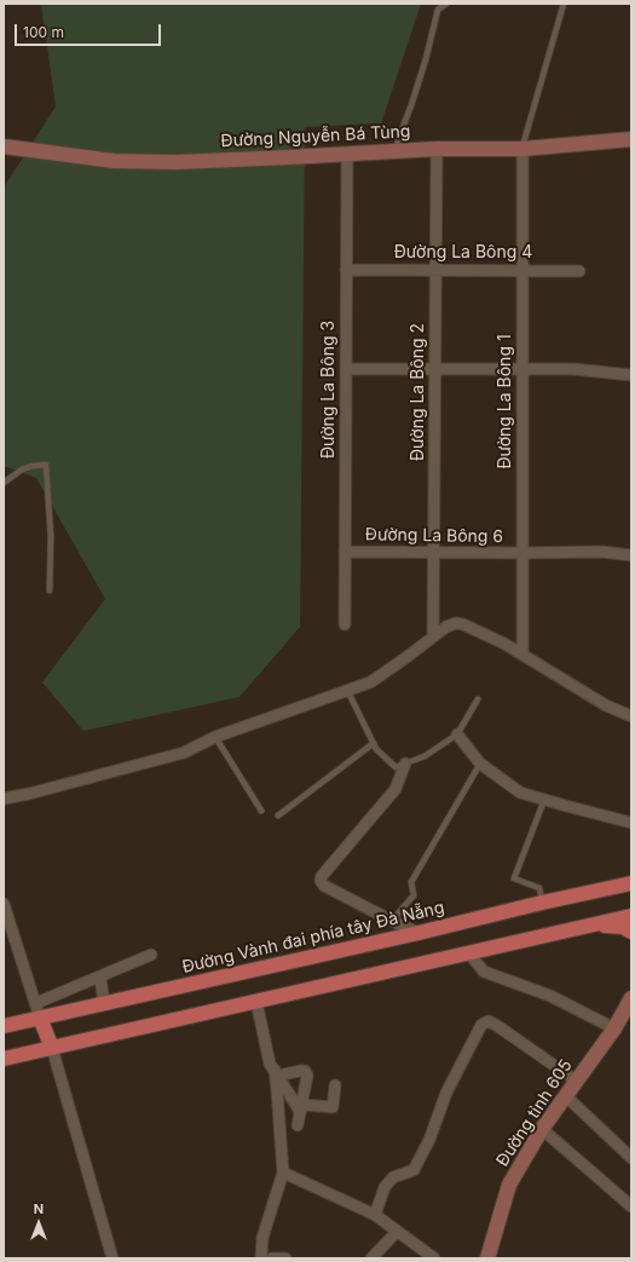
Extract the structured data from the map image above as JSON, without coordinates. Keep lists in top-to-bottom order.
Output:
{
  "streets": {
    "main road": ["Đường Nguyễn Bá Tùng", "Đường Vành đai phía tây Đà Nẵng", "Đường tỉnh 605"],
    "street": [
      "Đường La Bông 4",
      "Đường La Bông 3",
      "Đường La Bông 2",
      "Đường La Bông 1",
      "Đường La Bông 6"
    ]
  },
  "crossings": [
    ["Đường Nguyễn Bá Tùng", "Đường La Bông 3"],
    ["Đường Nguyễn Bá Tùng", "Đường La Bông 2"],
    ["Đường Nguyễn Bá Tùng", "Đường La Bông 1"],
    ["Đường La Bông 4", "Đường La Bông 3"],
    ["Đường La Bông 4", "Đường La Bông 2"],
    ["Đường La Bông 4", "Đường La Bông 1"],
    ["Đường La Bông 3", "Đường La Bông 6"],
    ["Đường La Bông 2", "Đường La Bông 6"],
    ["Đường La Bông 1", "Đường La Bông 6"]
  ],
  "scale_bar": "100 m",
  "north": "top"
}
